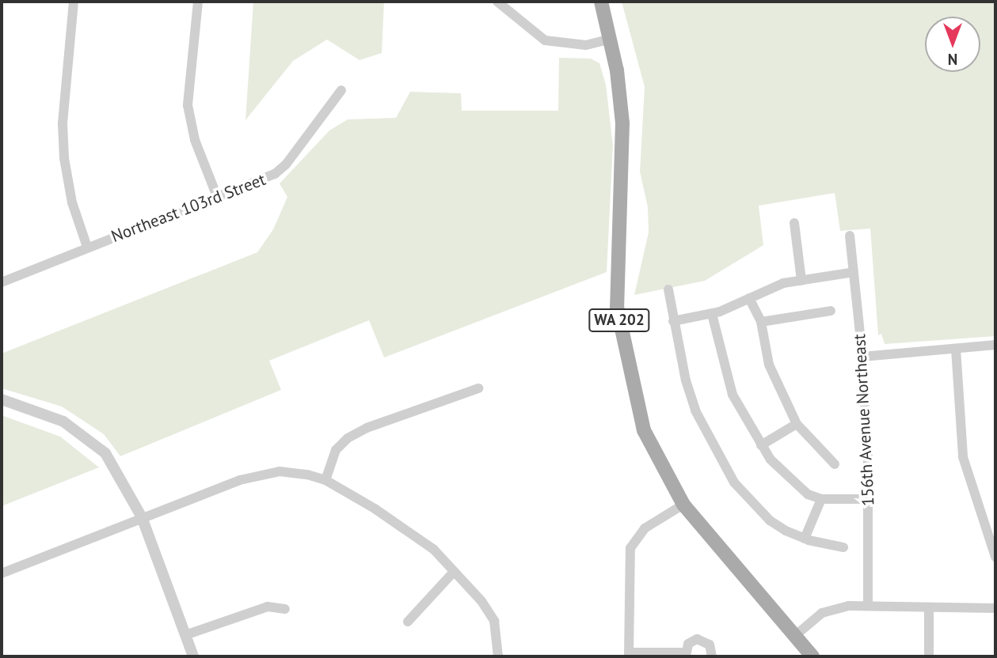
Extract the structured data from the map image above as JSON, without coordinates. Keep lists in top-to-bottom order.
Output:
{
  "streets": {
    "main road": ["WA 202"],
    "street": ["Northeast 103rd Street", "156th Avenue Northeast"]
  },
  "north": "bottom"
}
